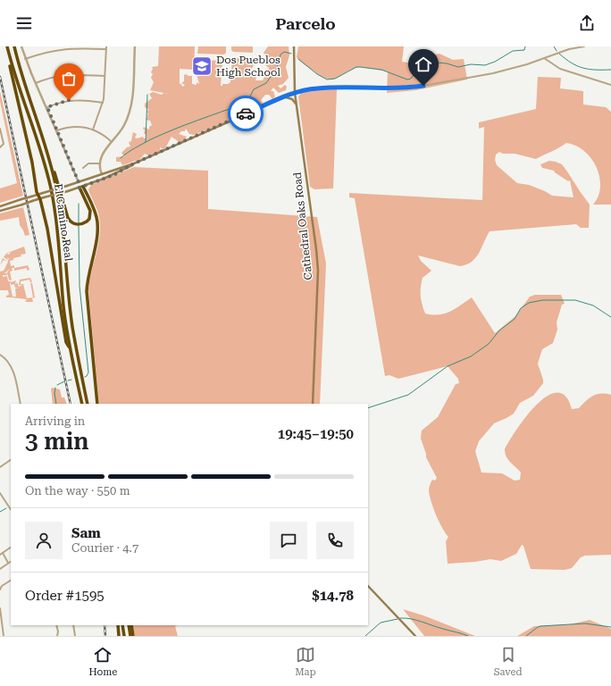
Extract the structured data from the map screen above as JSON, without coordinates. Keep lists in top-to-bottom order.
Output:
{
  "streets": {
    "highway": ["El Camino Real"],
    "main road": ["Cathedral Oaks Road"]
  },
  "places": {
    "school or university": ["Dos Pueblos High School"]
  },
  "page": {
    "header": "Parcelo",
    "heading": ["3 min", "Arriving in", "19:45–19:50"],
    "panel": [
      "Sam",
      "Courier · 4.7",
      "Order #1595",
      "$14.78"
    ],
    "bar": "On the way · 550 m",
    "tabs": ["Home", "Map", "Saved"]
  }
}
